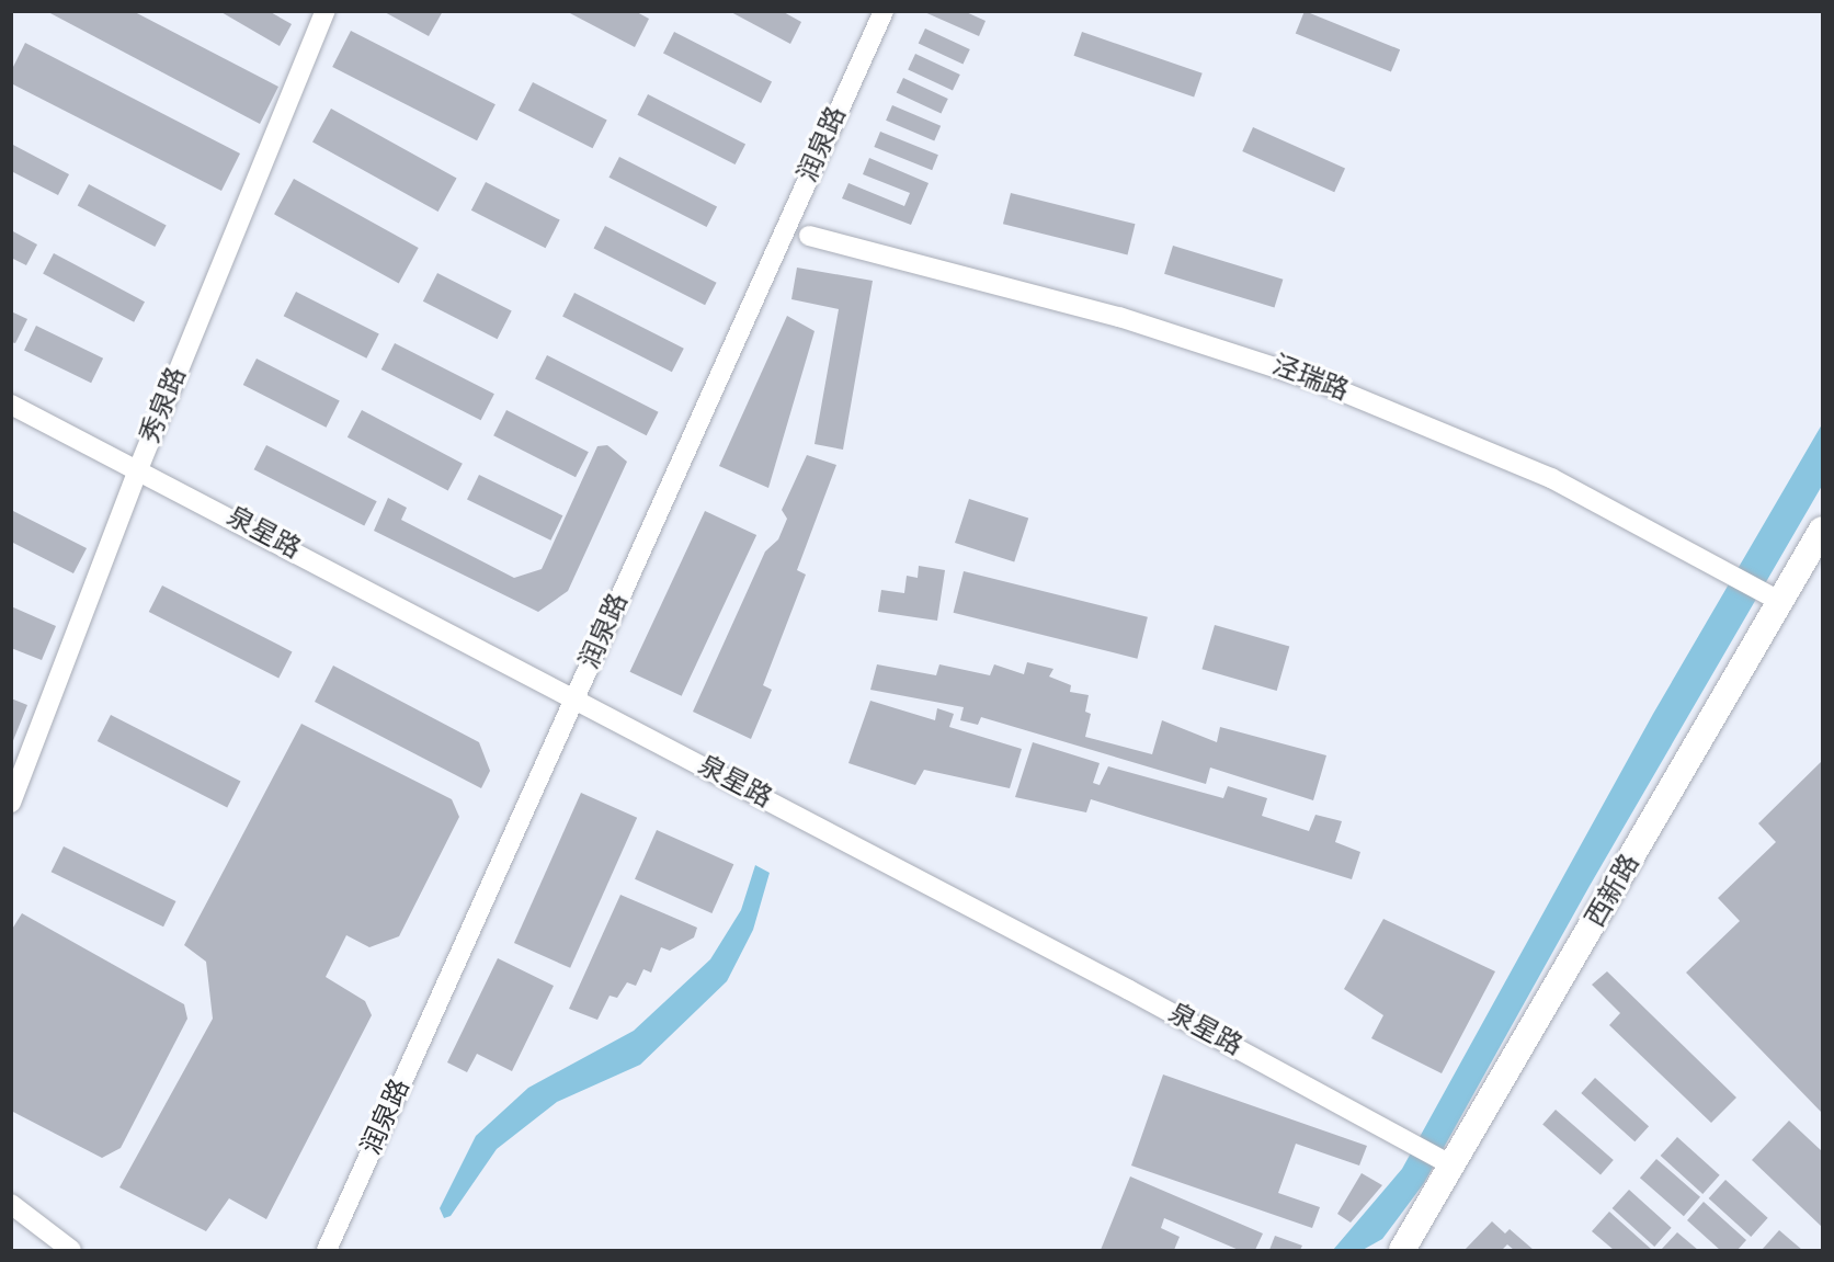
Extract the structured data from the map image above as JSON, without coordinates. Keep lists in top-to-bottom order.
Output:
{
  "streets": {
    "main road": ["西新路"],
    "street": [
      "润泉路",
      "泾瑞路",
      "秀泉路",
      "泉星路"
    ]
  },
  "crossings": [
    ["润泉路", "泉星路"],
    ["泾瑞路", "西新路"],
    ["秀泉路", "泉星路"],
    ["泉星路", "西新路"]
  ]
}
